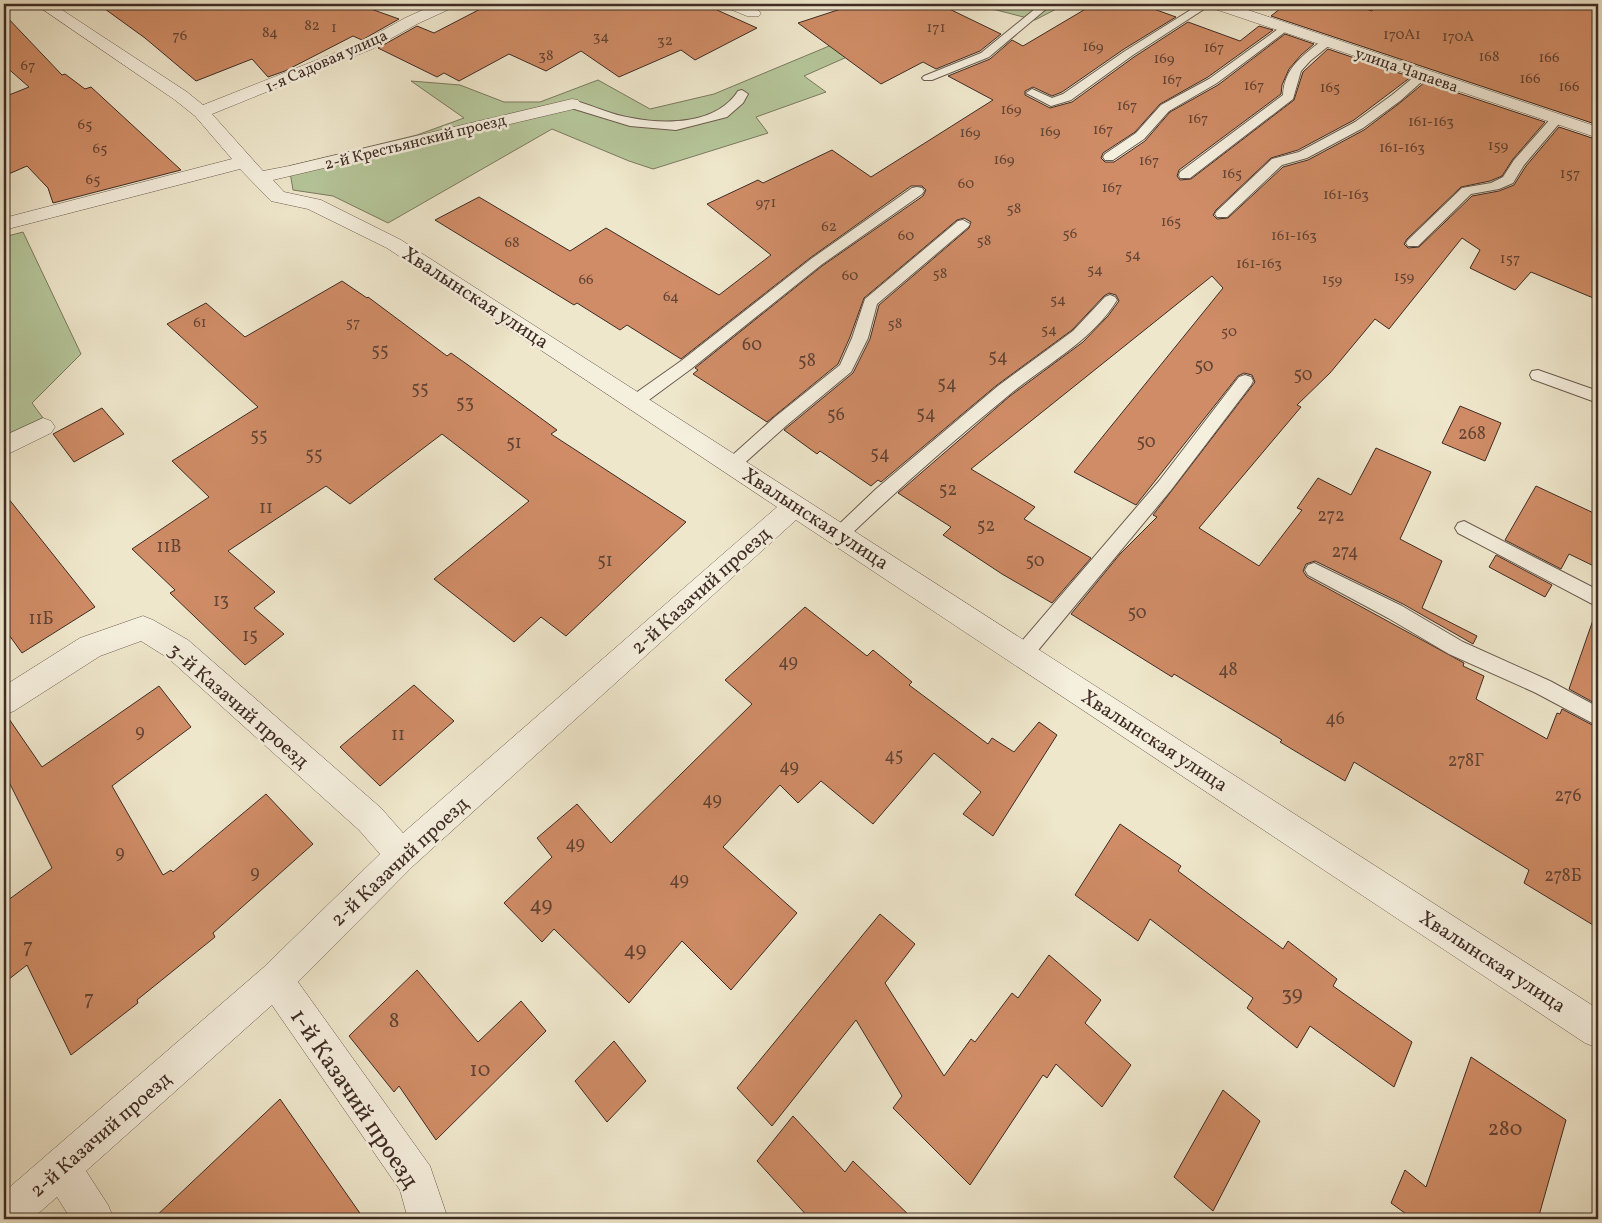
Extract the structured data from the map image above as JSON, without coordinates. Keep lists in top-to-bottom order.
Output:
{
  "streets": {
    "street": [
      "1-я Садовая улица",
      "улица Чапаева",
      "2-й Крестьянский проезд",
      "Хвалынская улица",
      "2-й Казачий проезд",
      "3-й Казачий проезд",
      "1-й Казачий проезд"
    ]
  },
  "crossings": [
    ["1-я Садовая улица", "Хвалынская улица"],
    ["2-й Крестьянский проезд", "Хвалынская улица"],
    ["Хвалынская улица", "2-й Казачий проезд"],
    ["2-й Казачий проезд", "3-й Казачий проезд"],
    ["2-й Казачий проезд", "1-й Казачий проезд"]
  ],
  "house_numbers": [
    "82",
    "1",
    "171",
    "84",
    "170А1",
    "76",
    "34",
    "170А",
    "32",
    "169",
    "167",
    "38",
    "168",
    "166",
    "169",
    "67",
    "166",
    "167",
    "167",
    "166",
    "165",
    "167",
    "169",
    "167",
    "161-163",
    "65",
    "167",
    "169",
    "169",
    "159",
    "161-163",
    "65",
    "169",
    "167",
    "165",
    "157",
    "65",
    "60",
    "167",
    "161-163",
    "971",
    "58",
    "165",
    "62",
    "56",
    "60",
    "161-163",
    "58",
    "68",
    "54",
    "157",
    "161-163",
    "54",
    "58",
    "60",
    "159",
    "66",
    "159",
    "64",
    "54",
    "61",
    "57",
    "58",
    "54",
    "50",
    "60",
    "55",
    "54",
    "58",
    "50",
    "50",
    "54",
    "55",
    "53",
    "54",
    "56",
    "268",
    "55",
    "50",
    "51",
    "54",
    "55",
    "52",
    "11",
    "272",
    "52",
    "11В",
    "274",
    "51",
    "50",
    "13",
    "50",
    "11Б",
    "15",
    "49",
    "48",
    "46",
    "9",
    "11",
    "45",
    "278Г",
    "49",
    "276",
    "49",
    "49",
    "9",
    "9",
    "278Б",
    "49",
    "49",
    "7",
    "49",
    "39",
    "7",
    "8",
    "10",
    "280"
  ]
}
